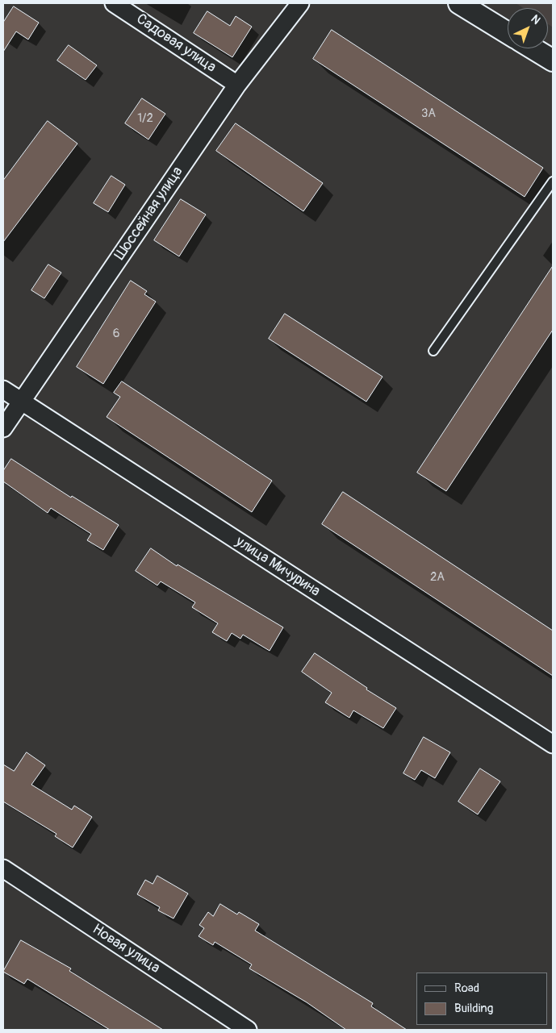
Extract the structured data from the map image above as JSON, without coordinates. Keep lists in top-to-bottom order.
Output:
{
  "streets": {
    "street": [
      "Садовая улица",
      "Шоссейная улица",
      "улица Мичурина",
      "Новая улица"
    ]
  },
  "crossings": [
    ["Садовая улица", "Шоссейная улица"],
    ["Шоссейная улица", "улица Мичурина"]
  ],
  "house_numbers": [
    "3А",
    "1/2",
    "6",
    "2А"
  ],
  "legend": ["Road", "Building"],
  "north": "top right"
}
